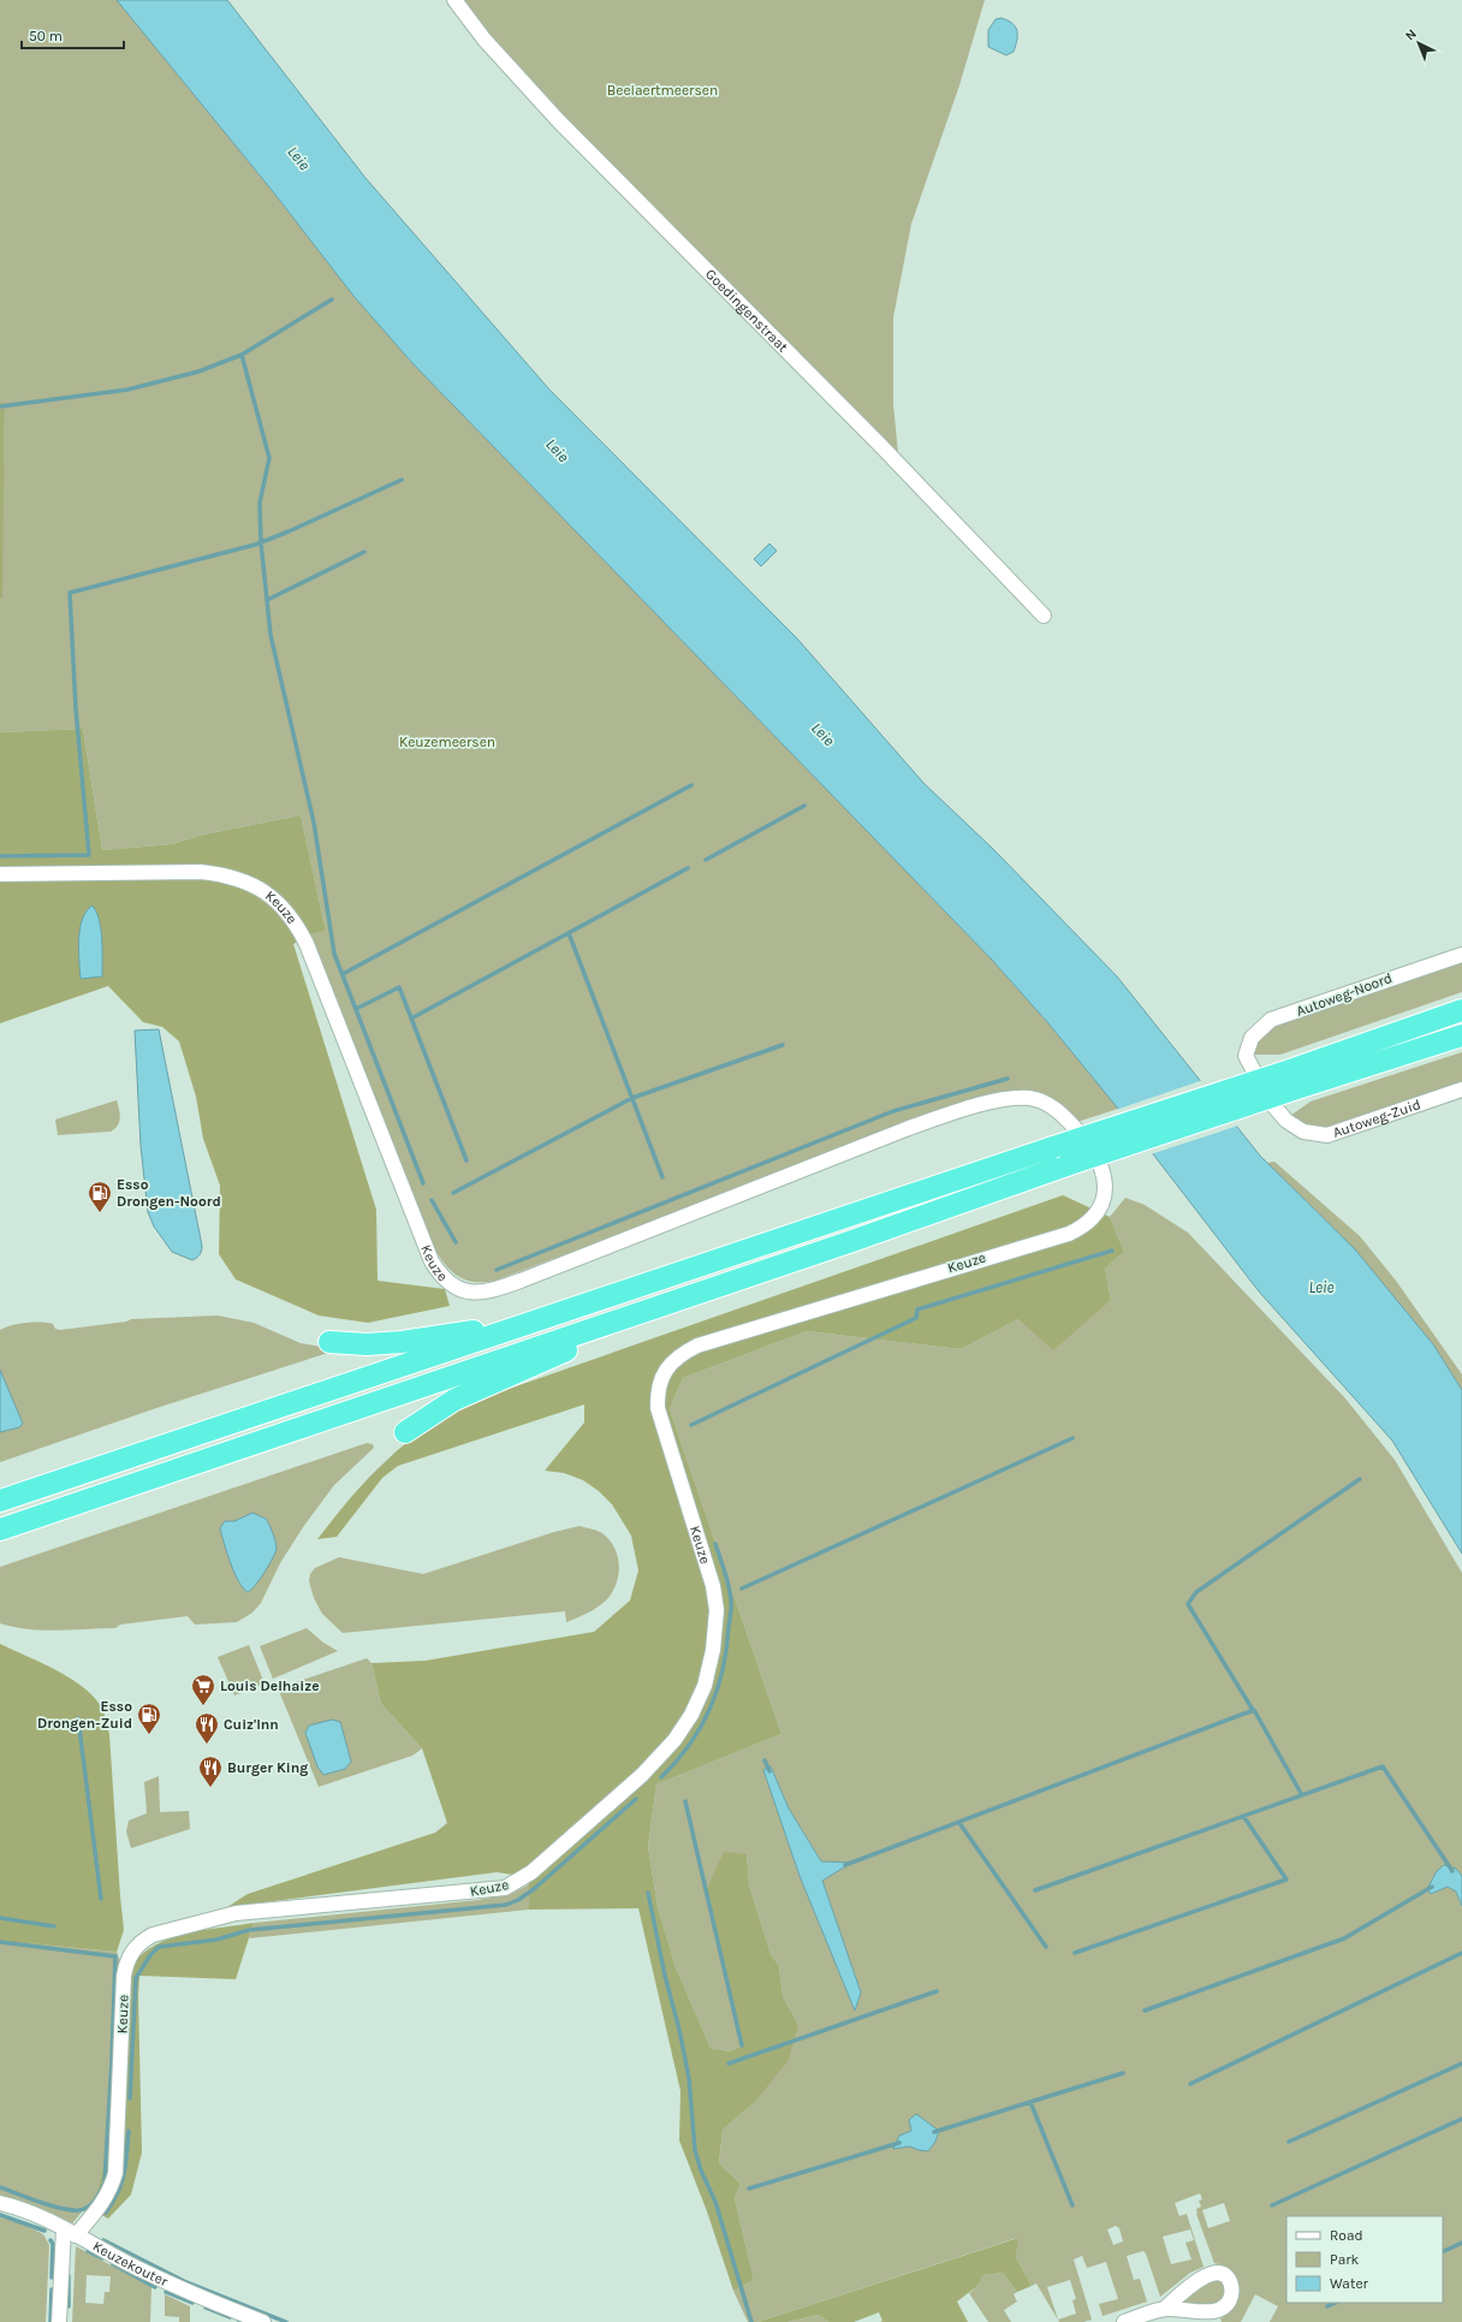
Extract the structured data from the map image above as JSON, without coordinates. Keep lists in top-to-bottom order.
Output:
{
  "streets": {
    "street": [
      "Goedingenstraat",
      "Keuze",
      "Autoweg-Noord",
      "Autoweg-Zuid",
      "Keuzekouter"
    ]
  },
  "crossings": [
    ["Keuze", "Keuzekouter"],
    ["Autoweg-Noord", "Autoweg-Zuid"]
  ],
  "water": ["Leie"],
  "parks": ["Beelaertmeersen", "Keuzemeersen"],
  "places": {
    "fuel station": ["Esso Drongen-Noord", "Esso Drongen-Zuid"],
    "supermarket": ["Louis Delhaize"],
    "restaurant": ["Cuiz'Inn", "Burger King"]
  },
  "legend": ["Road", "Park", "Water"],
  "scale_bar": "50 m",
  "north": "top left"
}
